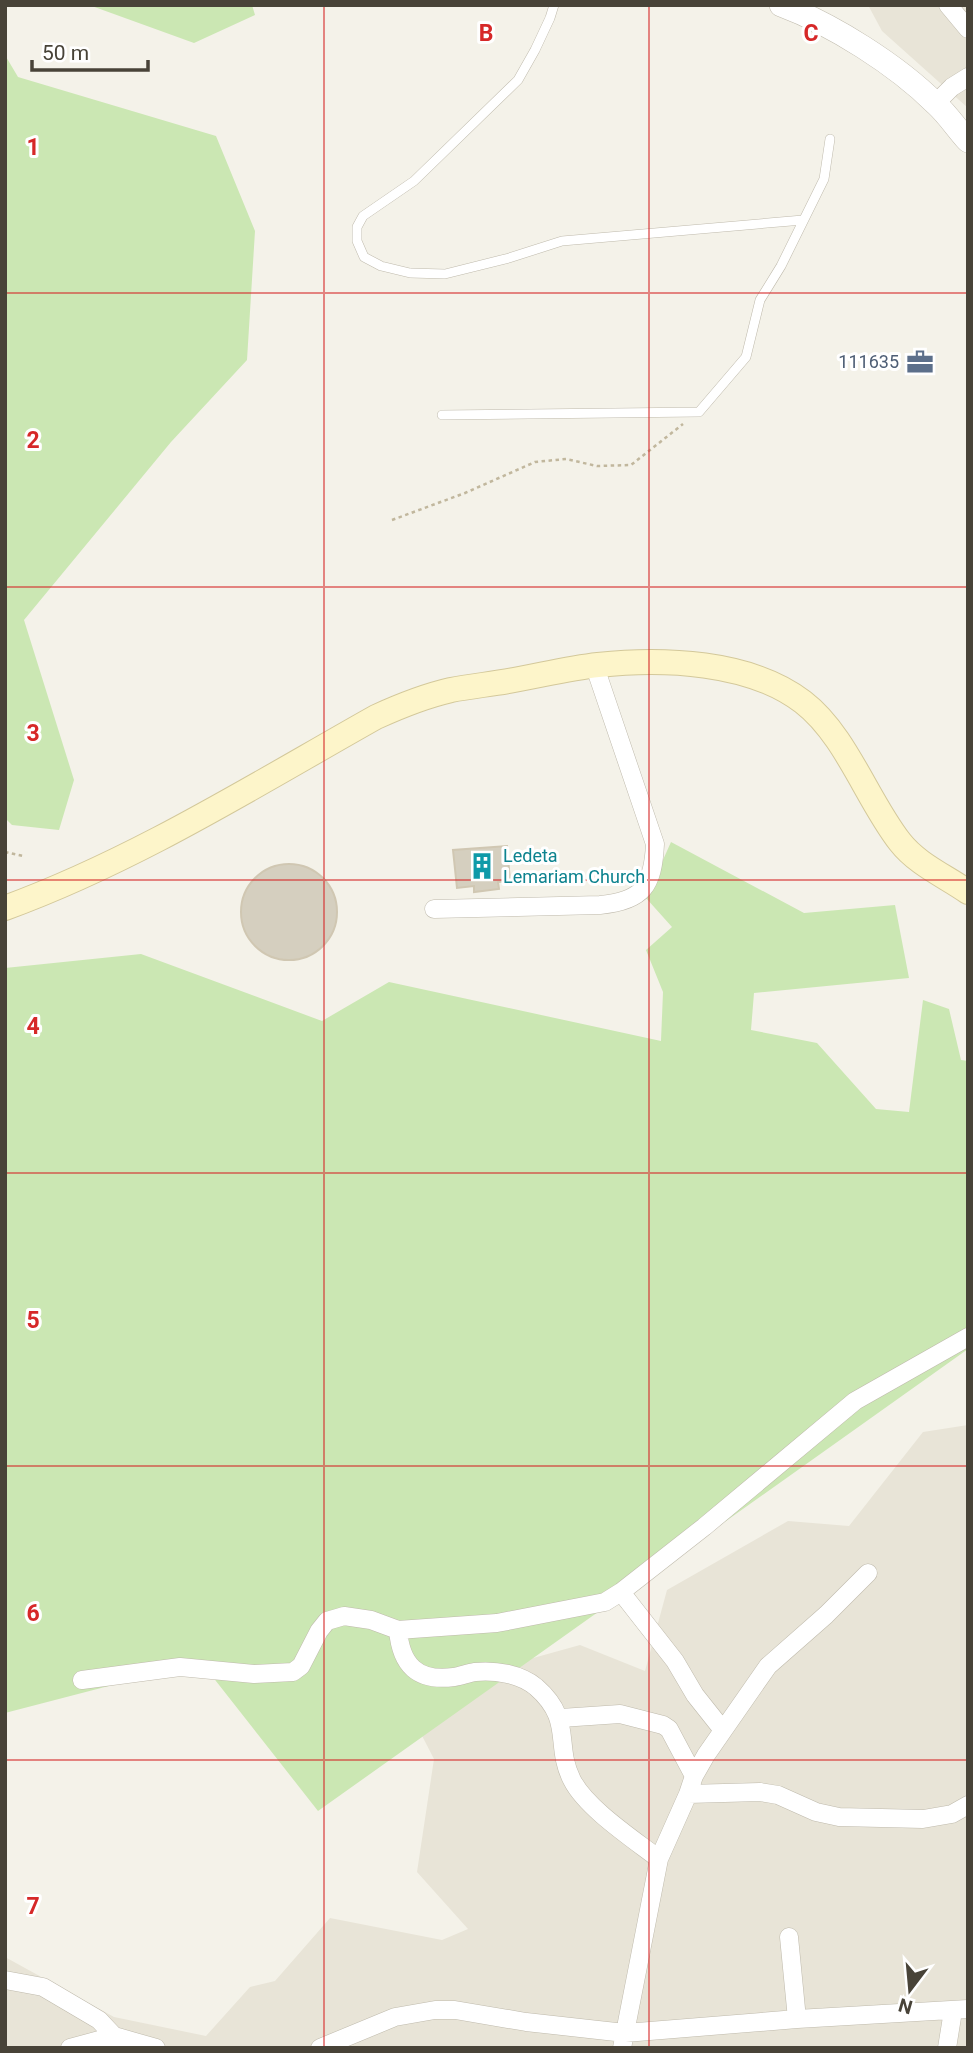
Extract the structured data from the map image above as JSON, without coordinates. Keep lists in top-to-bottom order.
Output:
{
  "places": {
    "office": ["111635"],
    "building": ["Ledeta Lemariam Church"]
  },
  "scale_bar": "50 m",
  "north": "bottom",
  "grid": {
    "columns": ["B", "C"],
    "rows": [
      "1",
      "2",
      "3",
      "4",
      "5",
      "6",
      "7"
    ]
  }
}
